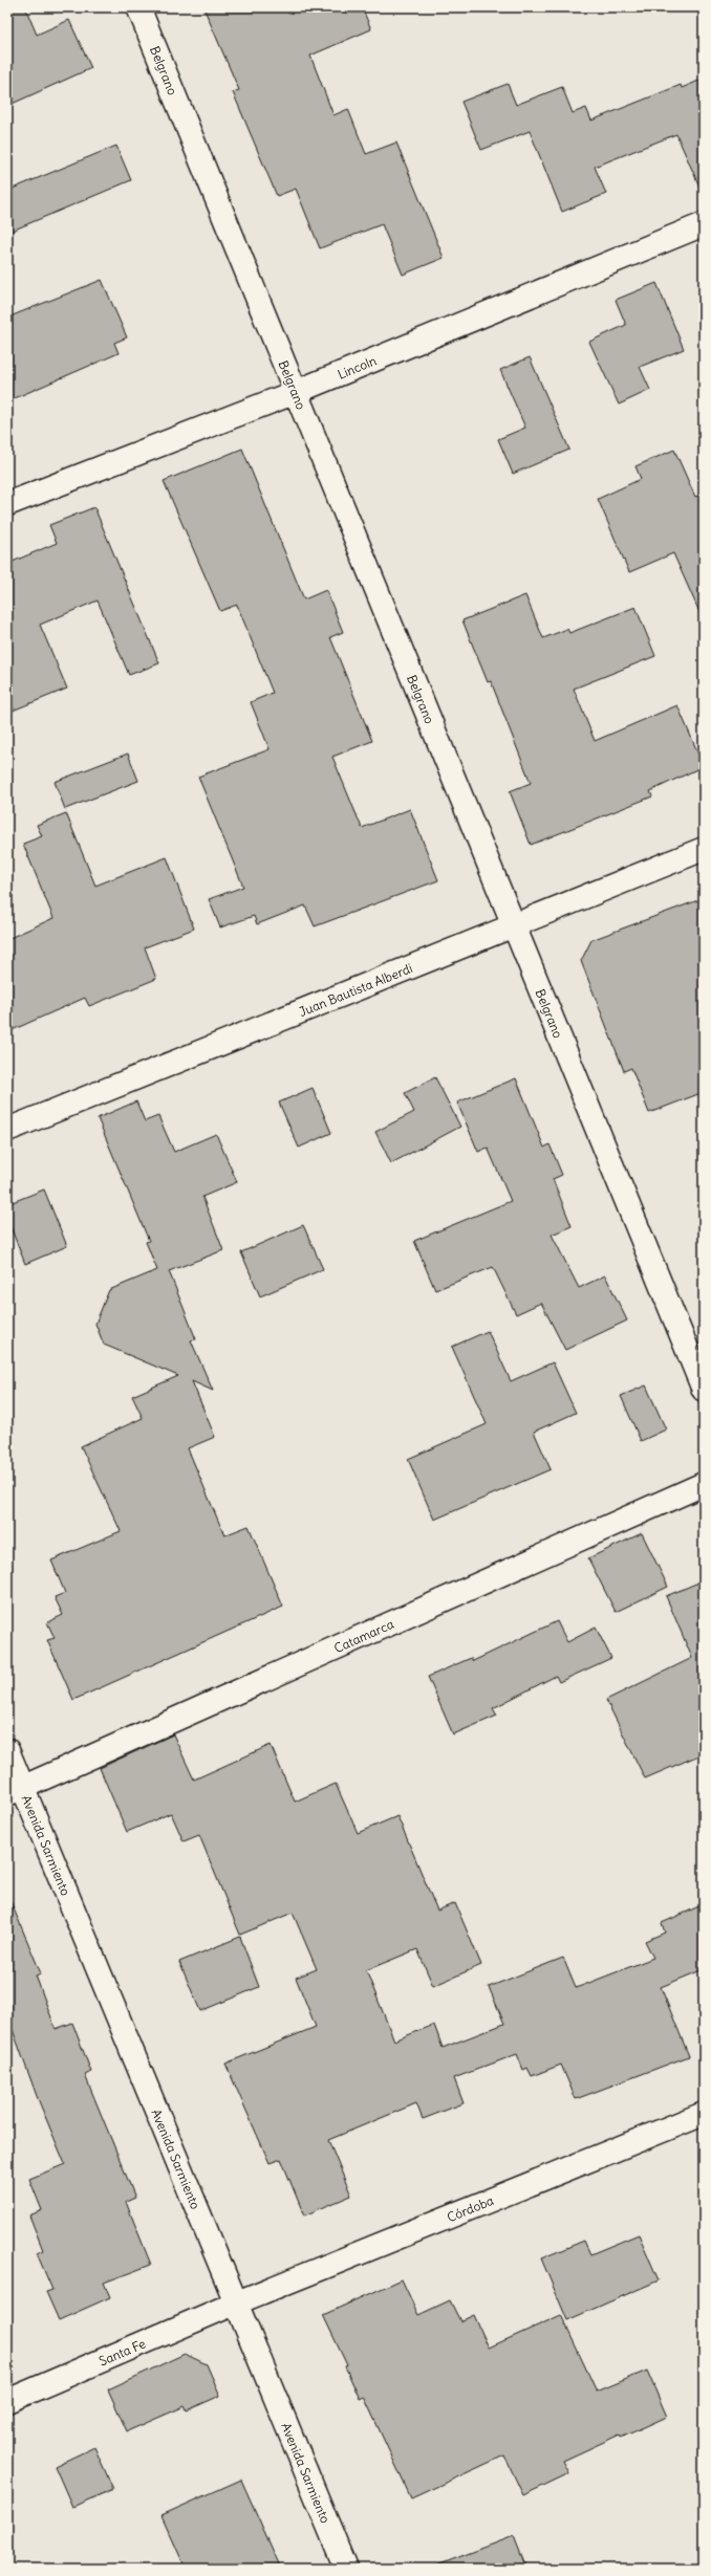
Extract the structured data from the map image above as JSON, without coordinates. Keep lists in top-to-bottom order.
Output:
{
  "streets": {
    "street": [
      "Belgrano",
      "Lincoln",
      "Juan Bautista Alberdi",
      "Catamarca",
      "Avenida Sarmiento",
      "Córdoba",
      "Santa Fe"
    ]
  },
  "crossings": [
    ["Belgrano", "Lincoln"],
    ["Belgrano", "Juan Bautista Alberdi"],
    ["Catamarca", "Avenida Sarmiento"],
    ["Avenida Sarmiento", "Córdoba"],
    ["Avenida Sarmiento", "Santa Fe"],
    ["Córdoba", "Santa Fe"]
  ]
}
